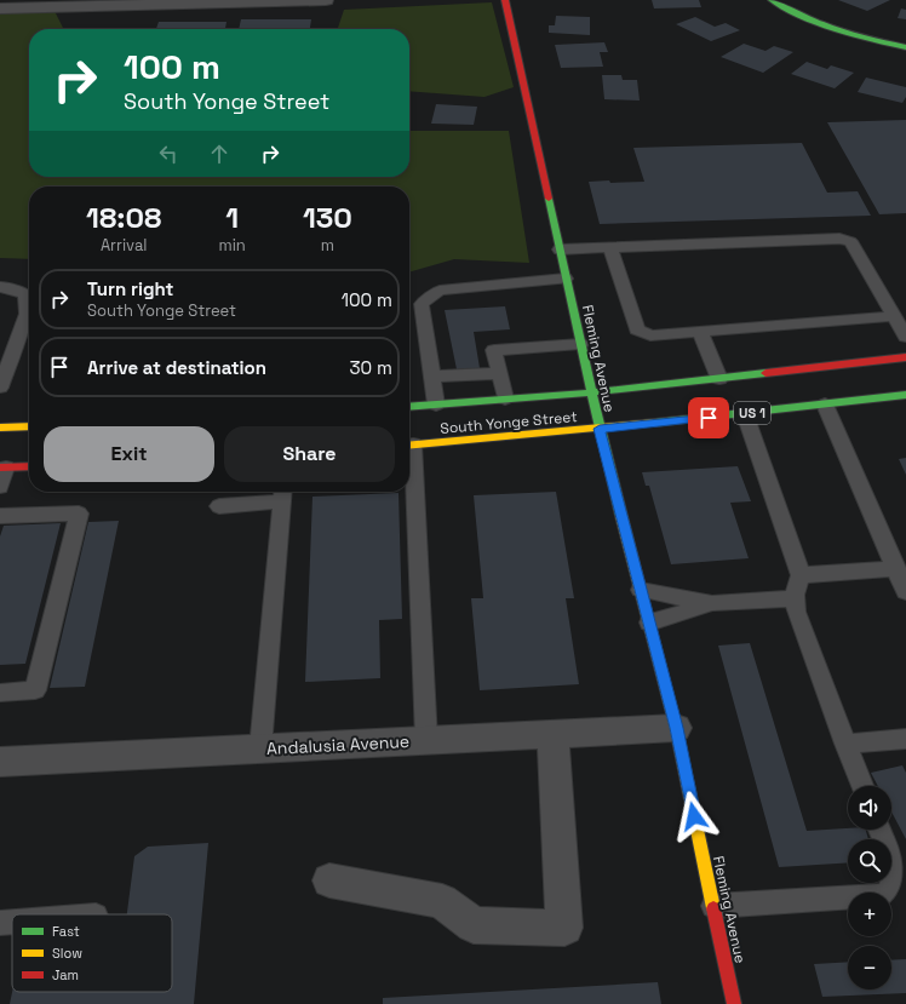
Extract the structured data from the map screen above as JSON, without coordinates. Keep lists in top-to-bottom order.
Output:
{
  "streets": {
    "street": [
      "Fleming Avenue",
      "US 1",
      "South Yonge Street",
      "Andalusia Avenue"
    ]
  },
  "crossings": [
    ["Fleming Avenue", "South Yonge Street"],
    ["Fleming Avenue", "Andalusia Avenue"]
  ],
  "legend": ["Fast", "Slow", "Jam"],
  "page": {
    "turn": ["100 m", "South Yonge Street"],
    "eta": [
      "18:08",
      "Arrival",
      "1",
      "min",
      "130",
      "m"
    ],
    "list": [
      {
        "name": "Turn right",
        "note": "South Yonge Street",
        "value": "100 m"
      },
      {
        "name": "Arrive at destination",
        "value": "30 m"
      }
    ],
    "buttons": ["Exit", "Share"],
    "map_buttons": ["+", "−"]
  }
}
